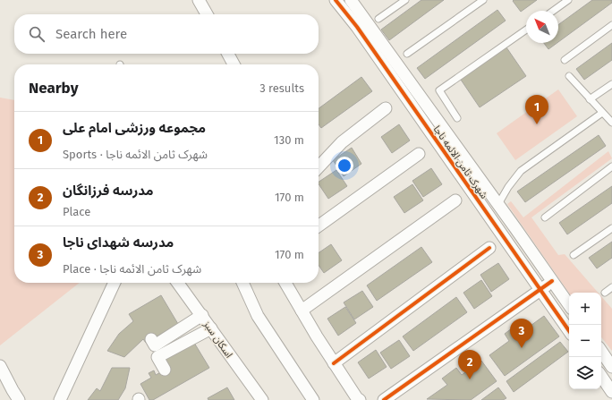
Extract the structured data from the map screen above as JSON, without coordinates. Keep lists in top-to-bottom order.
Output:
{
  "streets": {
    "street": ["شهرک ثامن الائمه ناجا", "اسکان سبز"]
  },
  "north": "top left",
  "page": {
    "search": "Search here",
    "heading": ["Nearby", "3 results"],
    "pins": ["1", "3", "2"],
    "list": [
      {
        "mark": "1",
        "name": "مجموعه ورزشی امام علی",
        "note": "Sports · شهرک ثامن الائمه ناجا",
        "value": "130 m"
      },
      {
        "mark": "2",
        "name": "مدرسه فرزانگان",
        "note": "Place",
        "value": "170 m"
      },
      {
        "mark": "3",
        "name": "مدرسه شهدای ناجا",
        "note": "Place · شهرک ثامن الائمه ناجا",
        "value": "170 m"
      }
    ],
    "map_buttons": ["+", "−"]
  }
}
